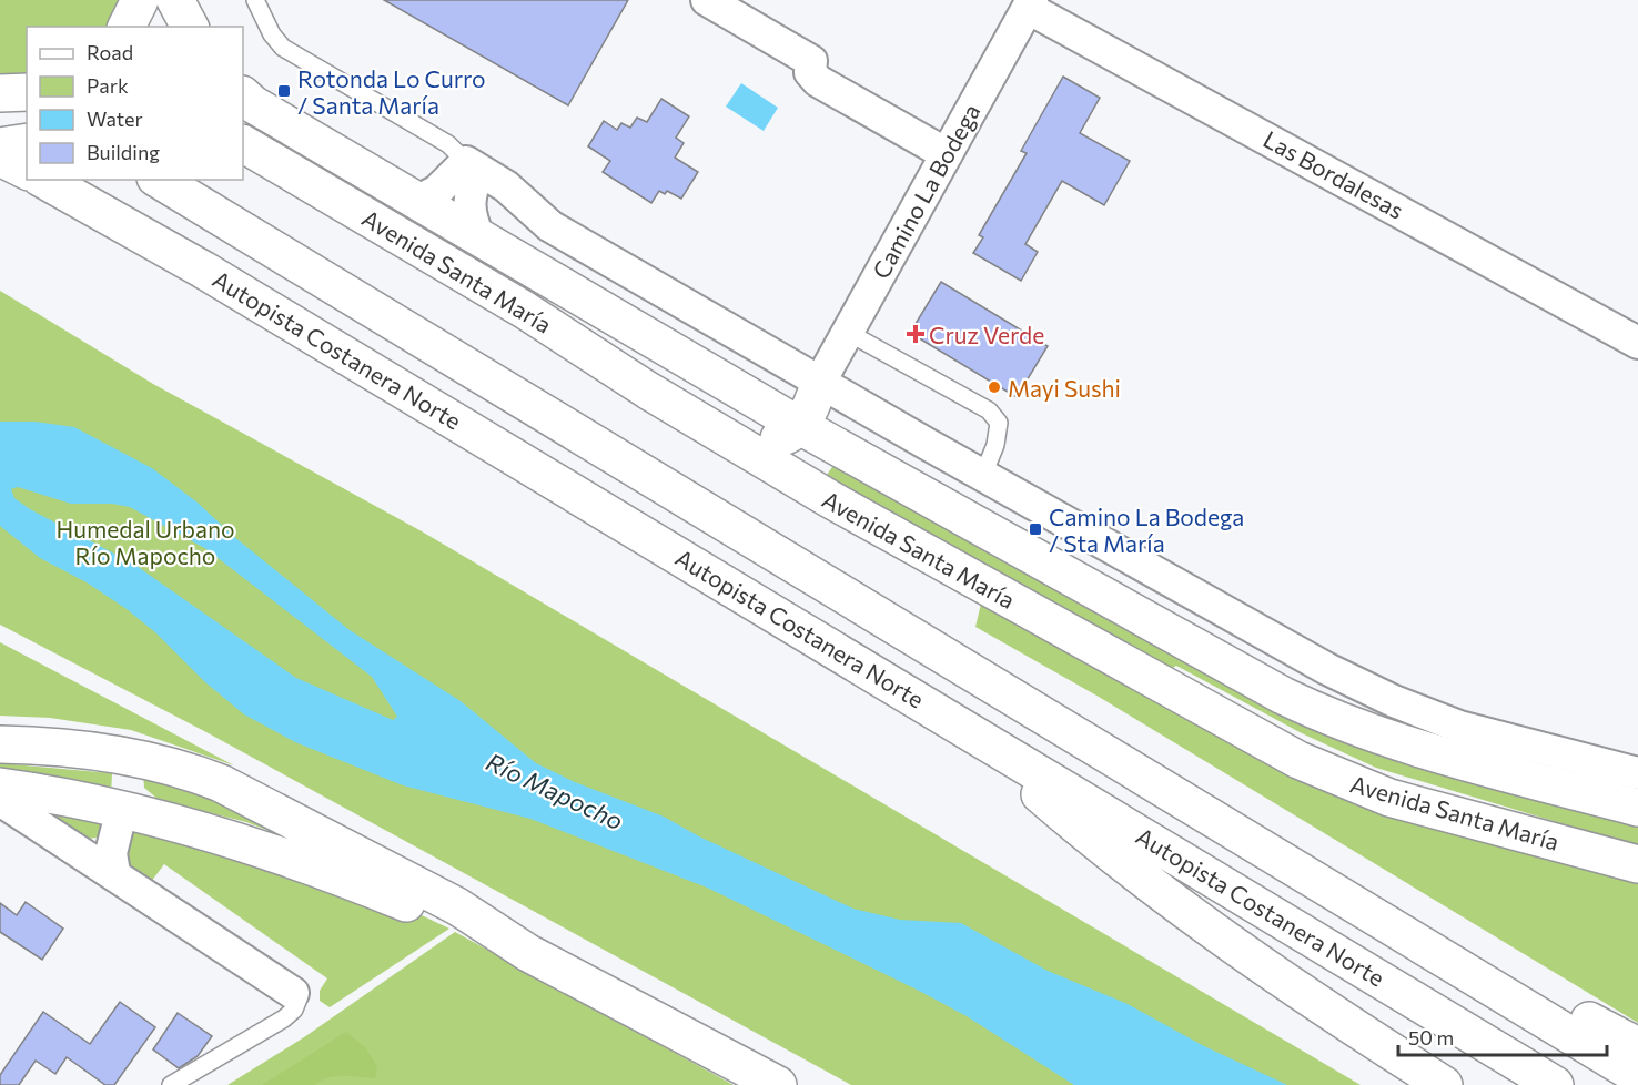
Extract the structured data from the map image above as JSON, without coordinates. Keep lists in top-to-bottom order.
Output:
{
  "streets": {
    "main road": ["Avenida Santa María", "Autopista Costanera Norte"],
    "street": ["Las Bordalesas", "Camino La Bodega"]
  },
  "crossings": [
    ["Las Bordalesas", "Camino La Bodega"]
  ],
  "water": ["Río Mapocho"],
  "parks": ["Humedal Urbano Río Mapocho"],
  "places": {
    "transit": ["Rotonda Lo Curro / Santa María", "Camino La Bodega / Sta María"],
    "health": ["Cruz Verde"],
    "other": ["Mayi Sushi"]
  },
  "legend": [
    "Road",
    "Park",
    "Water",
    "Building"
  ],
  "scale_bar": "50 m"
}
